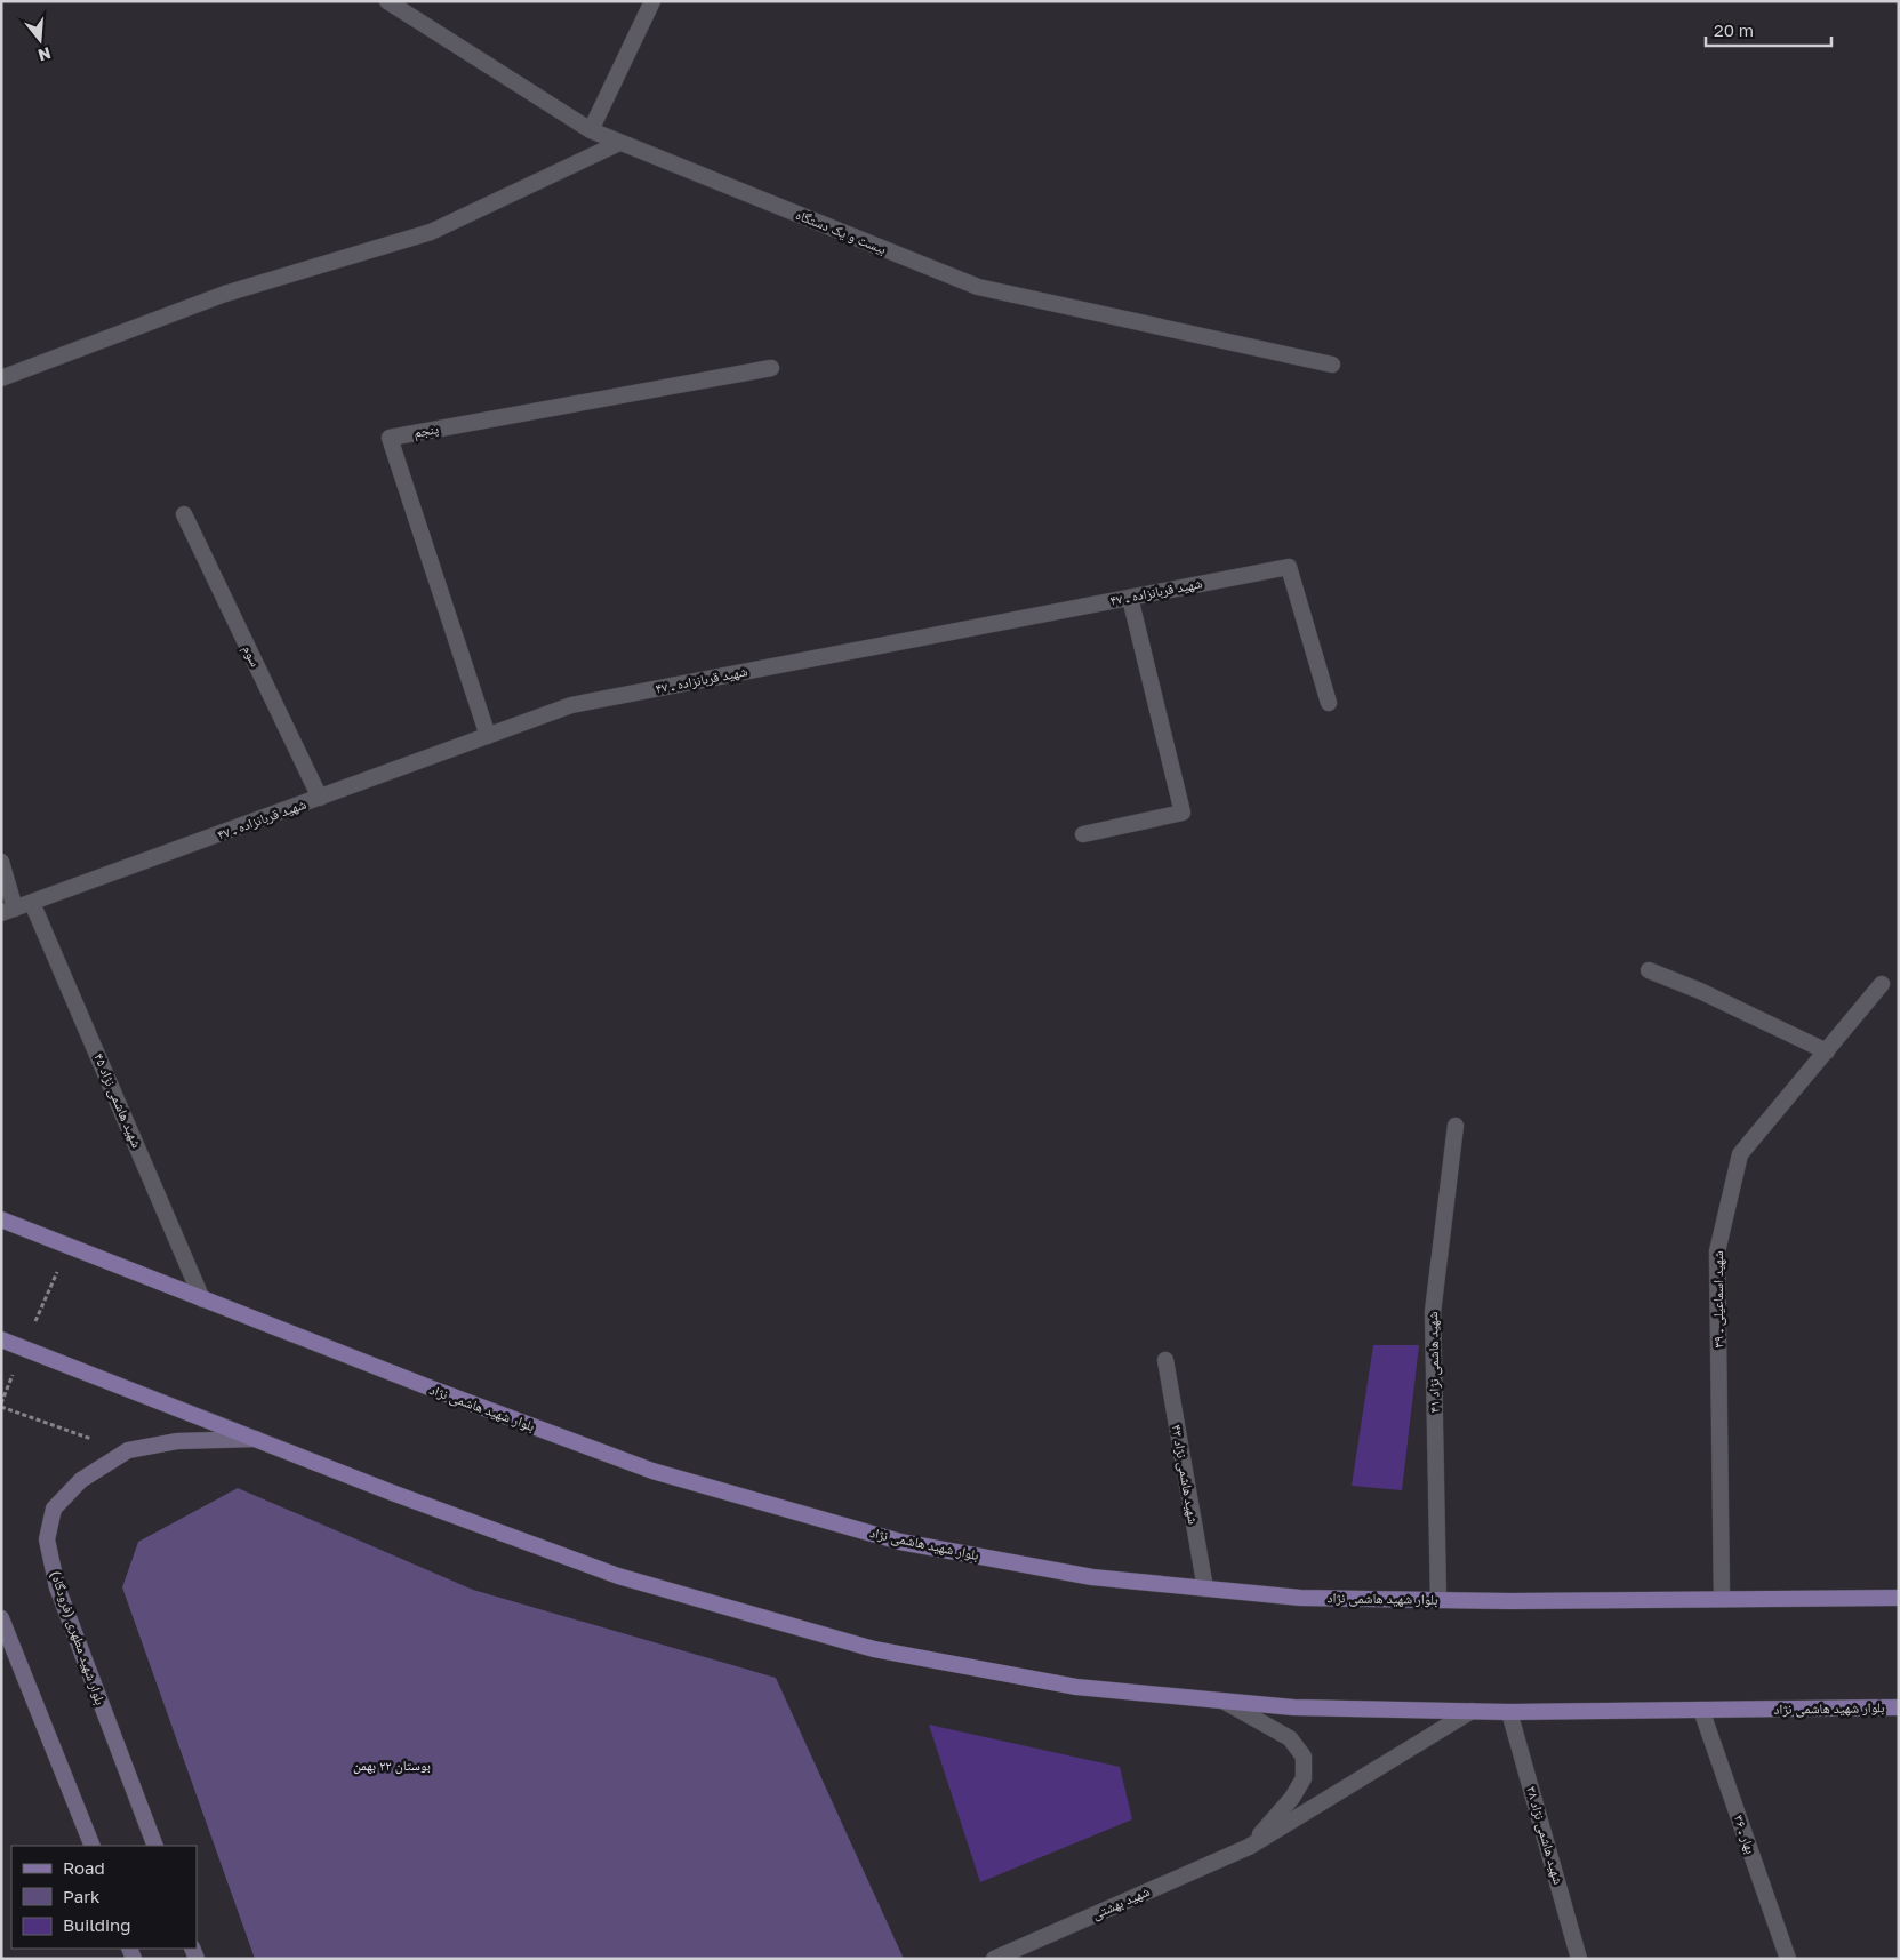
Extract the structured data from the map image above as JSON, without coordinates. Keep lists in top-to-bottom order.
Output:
{
  "streets": {
    "main road": ["بلوار شهید هاشمی نژاد", "بلوار شهید مطهری (فرودگاه)"],
    "street": [
      "بیست و یک دستگاه",
      "پنجم",
      "شهید قربانزاده ـ ۴۷",
      "سوم",
      "شهید هاشمی نژاد ۴۵",
      "شهید اسماعیلی ـ ۳۹",
      "شهید هاشمی نژاد ۴۱",
      "شهید هاشمی نژاد ۴۳",
      "بهار ـ ۳۶",
      "شهید هاشمی نژاد ۳۸",
      "شهید بهشتی"
    ]
  },
  "crossings": [
    ["پنجم", "شهید قربانزاده ـ ۴۷"],
    ["شهید قربانزاده ـ ۴۷", "سوم"],
    ["شهید قربانزاده ـ ۴۷", "شهید هاشمی نژاد ۴۵"],
    ["شهید هاشمی نژاد ۴۵", "بلوار شهید هاشمی نژاد"],
    ["شهید اسماعیلی ـ ۳۹", "بلوار شهید هاشمی نژاد"],
    ["شهید هاشمی نژاد ۴۱", "بلوار شهید هاشمی نژاد"],
    ["بلوار شهید هاشمی نژاد", "شهید هاشمی نژاد ۴۳"],
    ["بلوار شهید هاشمی نژاد", "بلوار شهید مطهری (فرودگاه)"],
    ["بلوار شهید هاشمی نژاد", "بهار ـ ۳۶"],
    ["بلوار شهید هاشمی نژاد", "شهید هاشمی نژاد ۳۸"],
    ["بلوار شهید هاشمی نژاد", "شهید بهشتی"]
  ],
  "parks": ["بوستان ۲۲ بهمن"],
  "legend": ["Road", "Park", "Building"],
  "scale_bar": "20 m",
  "north": "bottom"
}
